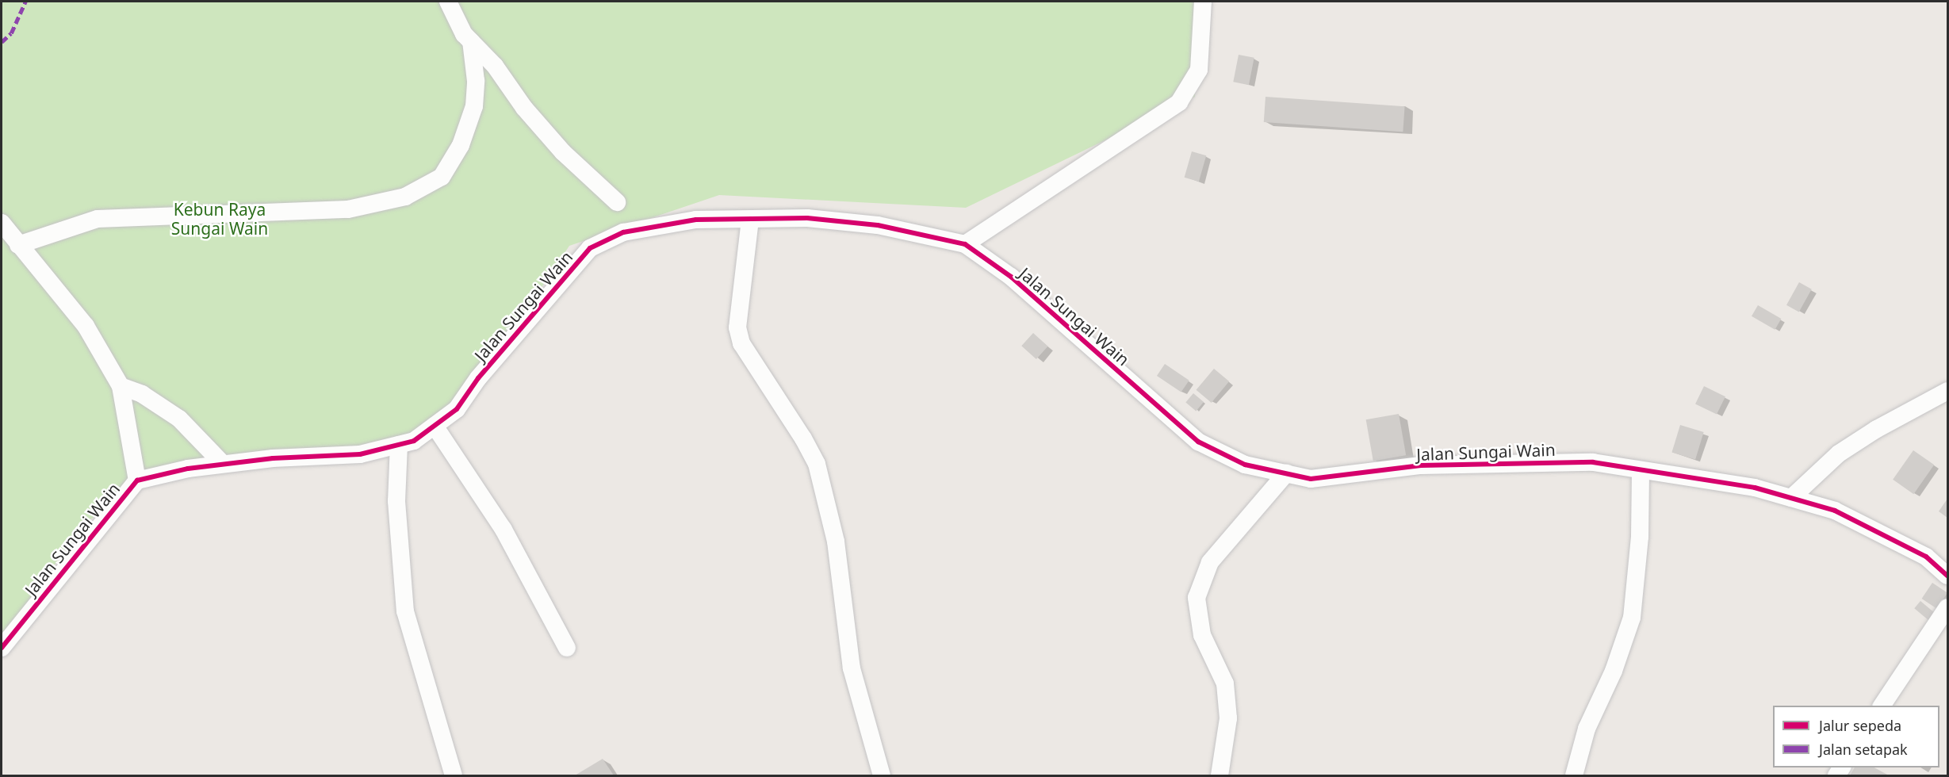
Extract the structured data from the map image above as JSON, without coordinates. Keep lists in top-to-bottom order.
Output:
{
  "streets": {
    "street": ["Jalan Sungai Wain"]
  },
  "parks": ["Kebun Raya Sungai Wain"],
  "legend": ["Jalur sepeda", "Jalan setapak"]
}
